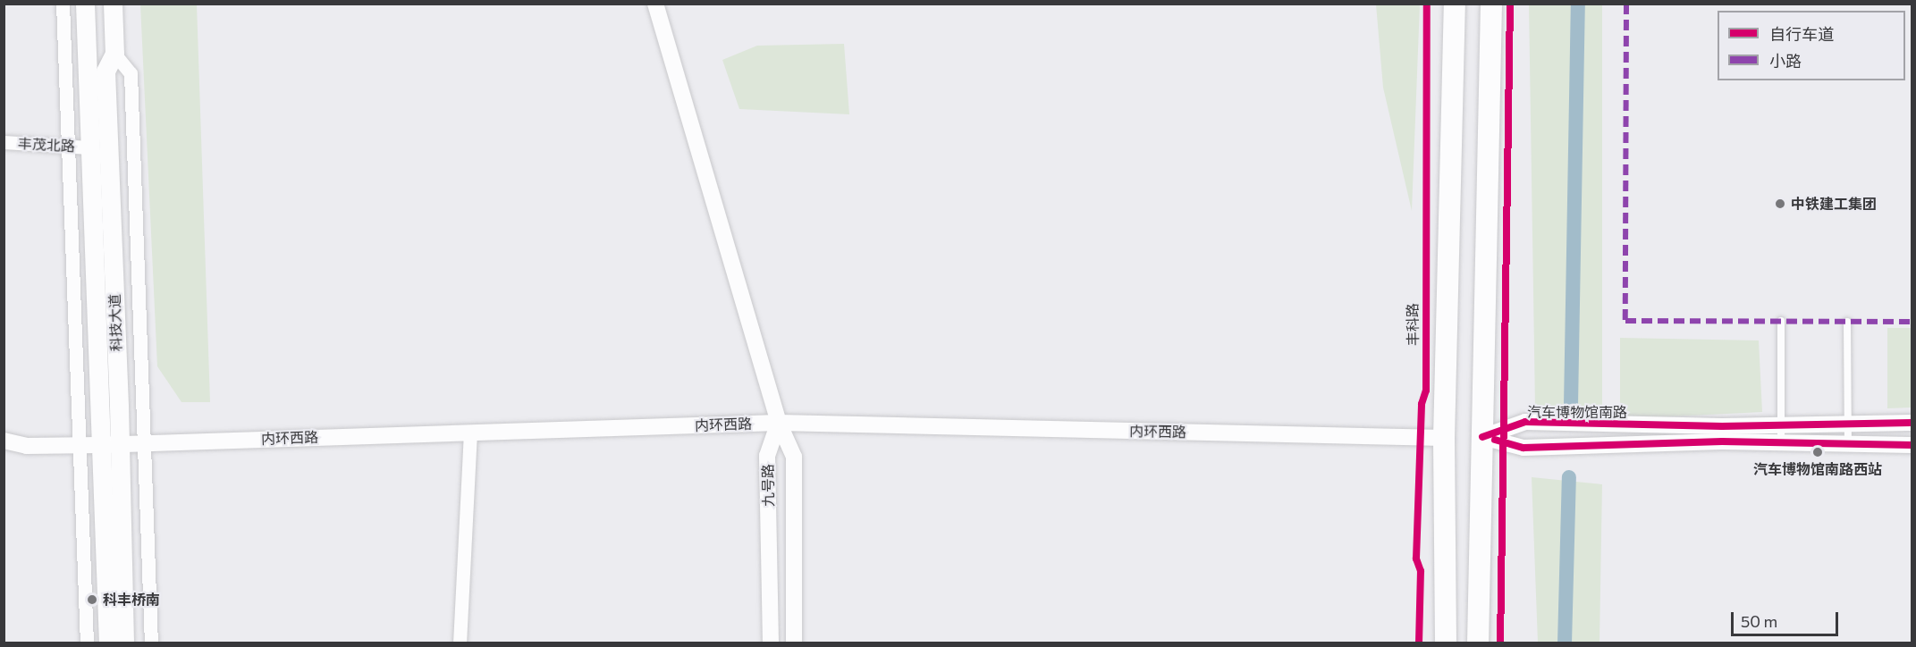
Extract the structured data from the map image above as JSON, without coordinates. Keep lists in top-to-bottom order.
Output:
{
  "streets": {
    "main road": ["科技大道"],
    "street": [
      "丰茂北路",
      "汽车博物馆南路",
      "内环西路",
      "九号路"
    ],
    "cycle path": ["丰科路"]
  },
  "crossings": [
    ["丰茂北路", "科技大道"],
    ["科技大道", "内环西路"],
    ["内环西路", "九号路"]
  ],
  "places": ["中铁建工集团", "汽车博物馆南路西站", "科丰桥南"],
  "legend": ["自行车道", "小路"],
  "scale_bar": "50 m"
}
